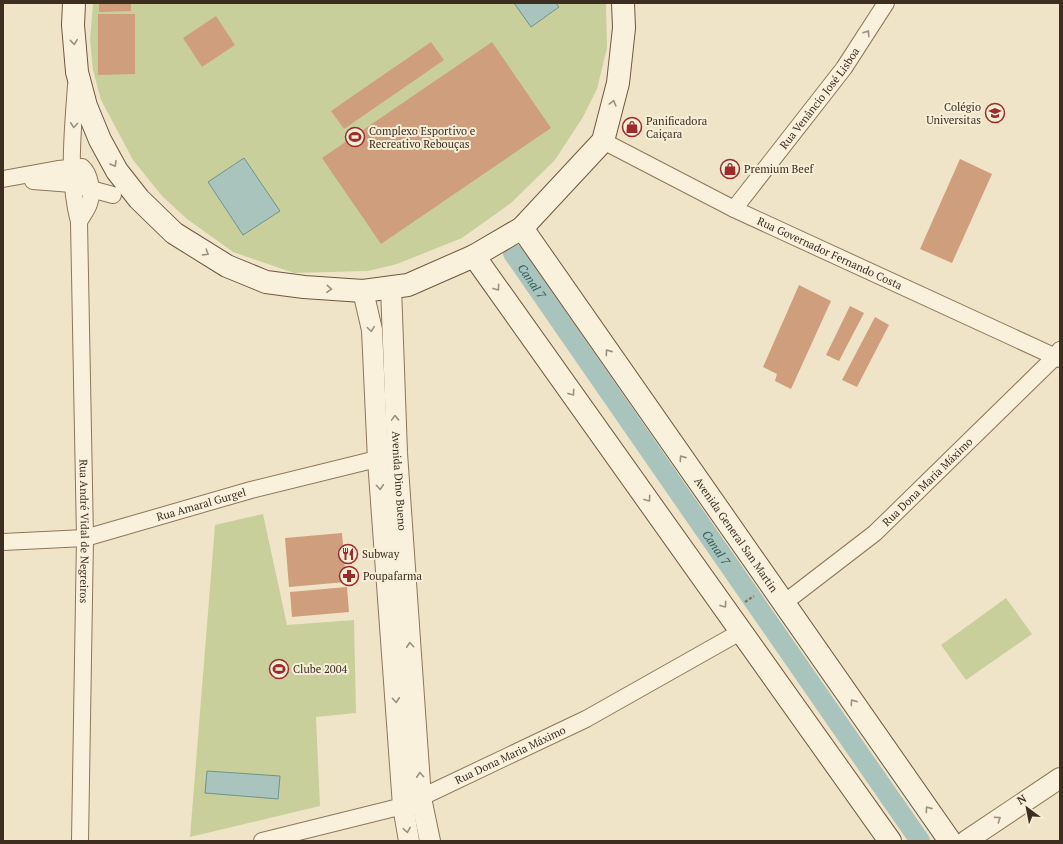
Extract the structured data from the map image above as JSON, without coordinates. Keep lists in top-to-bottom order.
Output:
{
  "streets": {
    "main road": ["Avenida General San Martin"],
    "street": [
      "Rua Venâncio José Lisboa",
      "Rua Governador Fernando Costa",
      "Avenida Dino Bueno",
      "Rua Dona Maria Máximo",
      "Rua Amaral Gurgel",
      "Rua André Vidal de Negreiros"
    ]
  },
  "crossings": [
    ["Rua Venâncio José Lisboa", "Rua Governador Fernando Costa"],
    ["Rua Governador Fernando Costa", "Rua Dona Maria Máximo"],
    ["Avenida Dino Bueno", "Rua Dona Maria Máximo"],
    ["Avenida Dino Bueno", "Rua Amaral Gurgel"],
    ["Rua Dona Maria Máximo", "Avenida General San Martin"],
    ["Rua Amaral Gurgel", "Rua André Vidal de Negreiros"]
  ],
  "one_way": ["Rua Venâncio José Lisboa"],
  "water": ["Canal 7"],
  "places": {
    "school or university": ["Colégio Universitas"],
    "shop": ["Panificadora Caiçara", "Premium Beef"],
    "sports": ["Complexo Esportivo e Recreativo Rebouças", "Clube 2004"],
    "restaurant": ["Subway"],
    "pharmacy": ["Poupafarma"]
  },
  "north": "top left"
}
